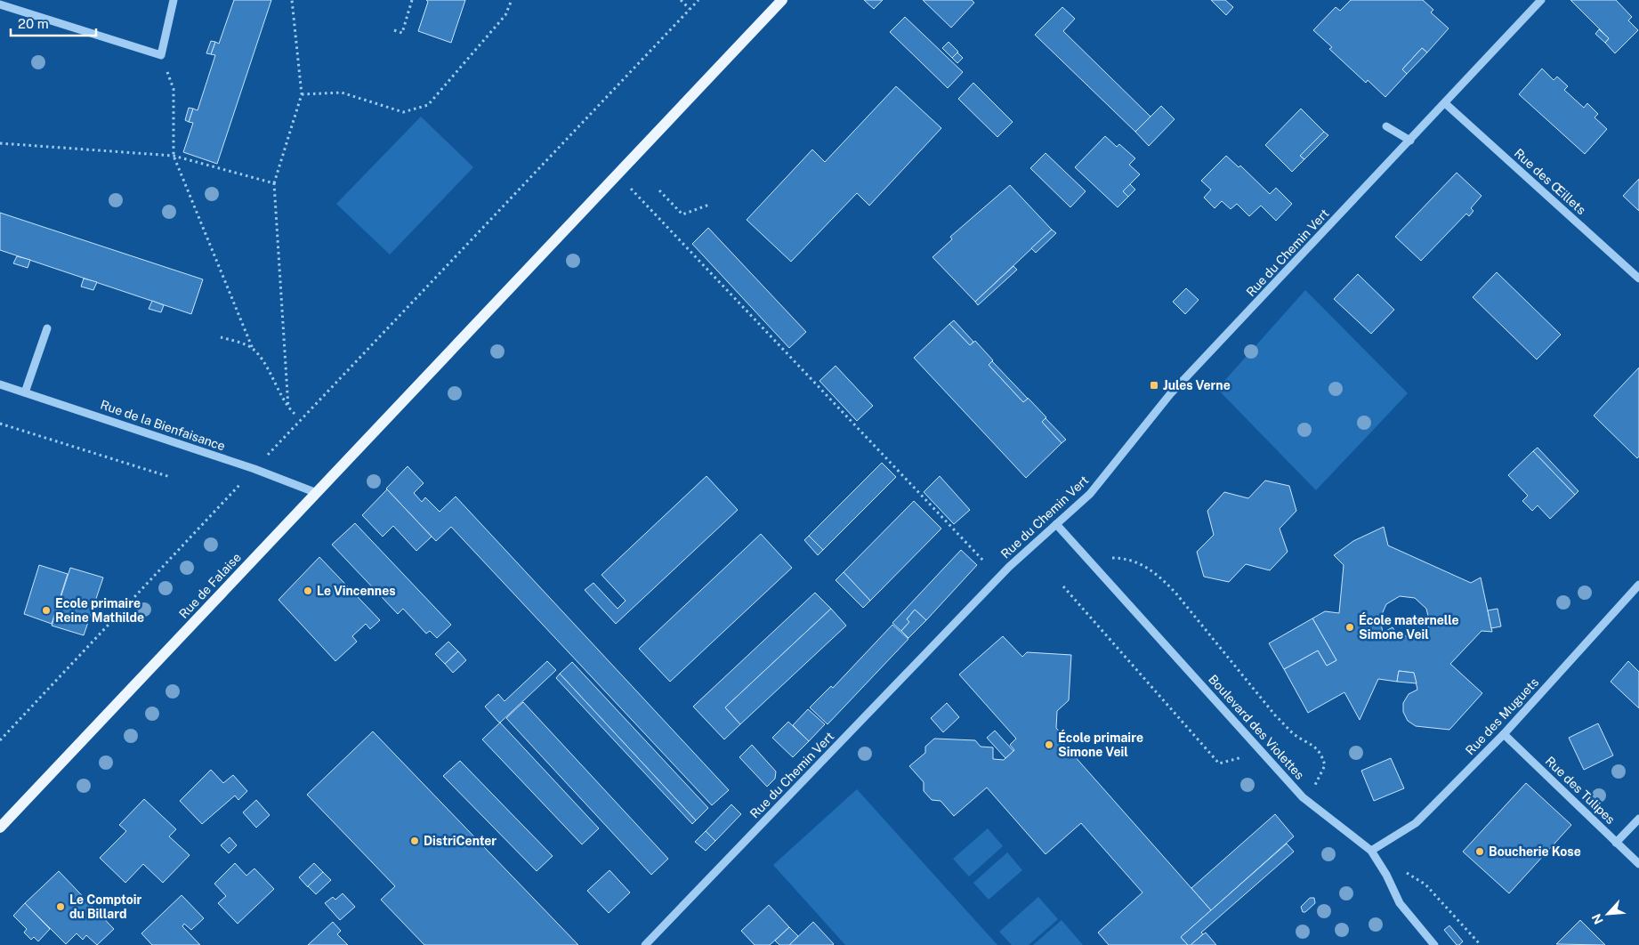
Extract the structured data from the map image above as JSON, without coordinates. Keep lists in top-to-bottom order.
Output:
{
  "streets": {
    "main road": ["Rue de Falaise"],
    "street": [
      "Rue des Œillets",
      "Rue du Chemin Vert",
      "Rue de la Bienfaisance",
      "Rue des Muguets",
      "Boulevard des Violettes",
      "Rue des Tulipes"
    ]
  },
  "crossings": [
    ["Rue des Œillets", "Rue du Chemin Vert"],
    ["Rue du Chemin Vert", "Boulevard des Violettes"],
    ["Rue de la Bienfaisance", "Rue de Falaise"],
    ["Rue des Muguets", "Boulevard des Violettes"],
    ["Rue des Muguets", "Rue des Tulipes"]
  ],
  "places": {
    "transit": ["Jules Verne"],
    "other": [
      "Le Vincennes",
      "Ecole primaire Reine Mathilde",
      "École maternelle Simone Veil",
      "École primaire Simone Veil",
      "DistriCenter",
      "Boucherie Kose",
      "Le Comptoir du Billard"
    ]
  },
  "scale_bar": "20 m",
  "north": "bottom left"
}
